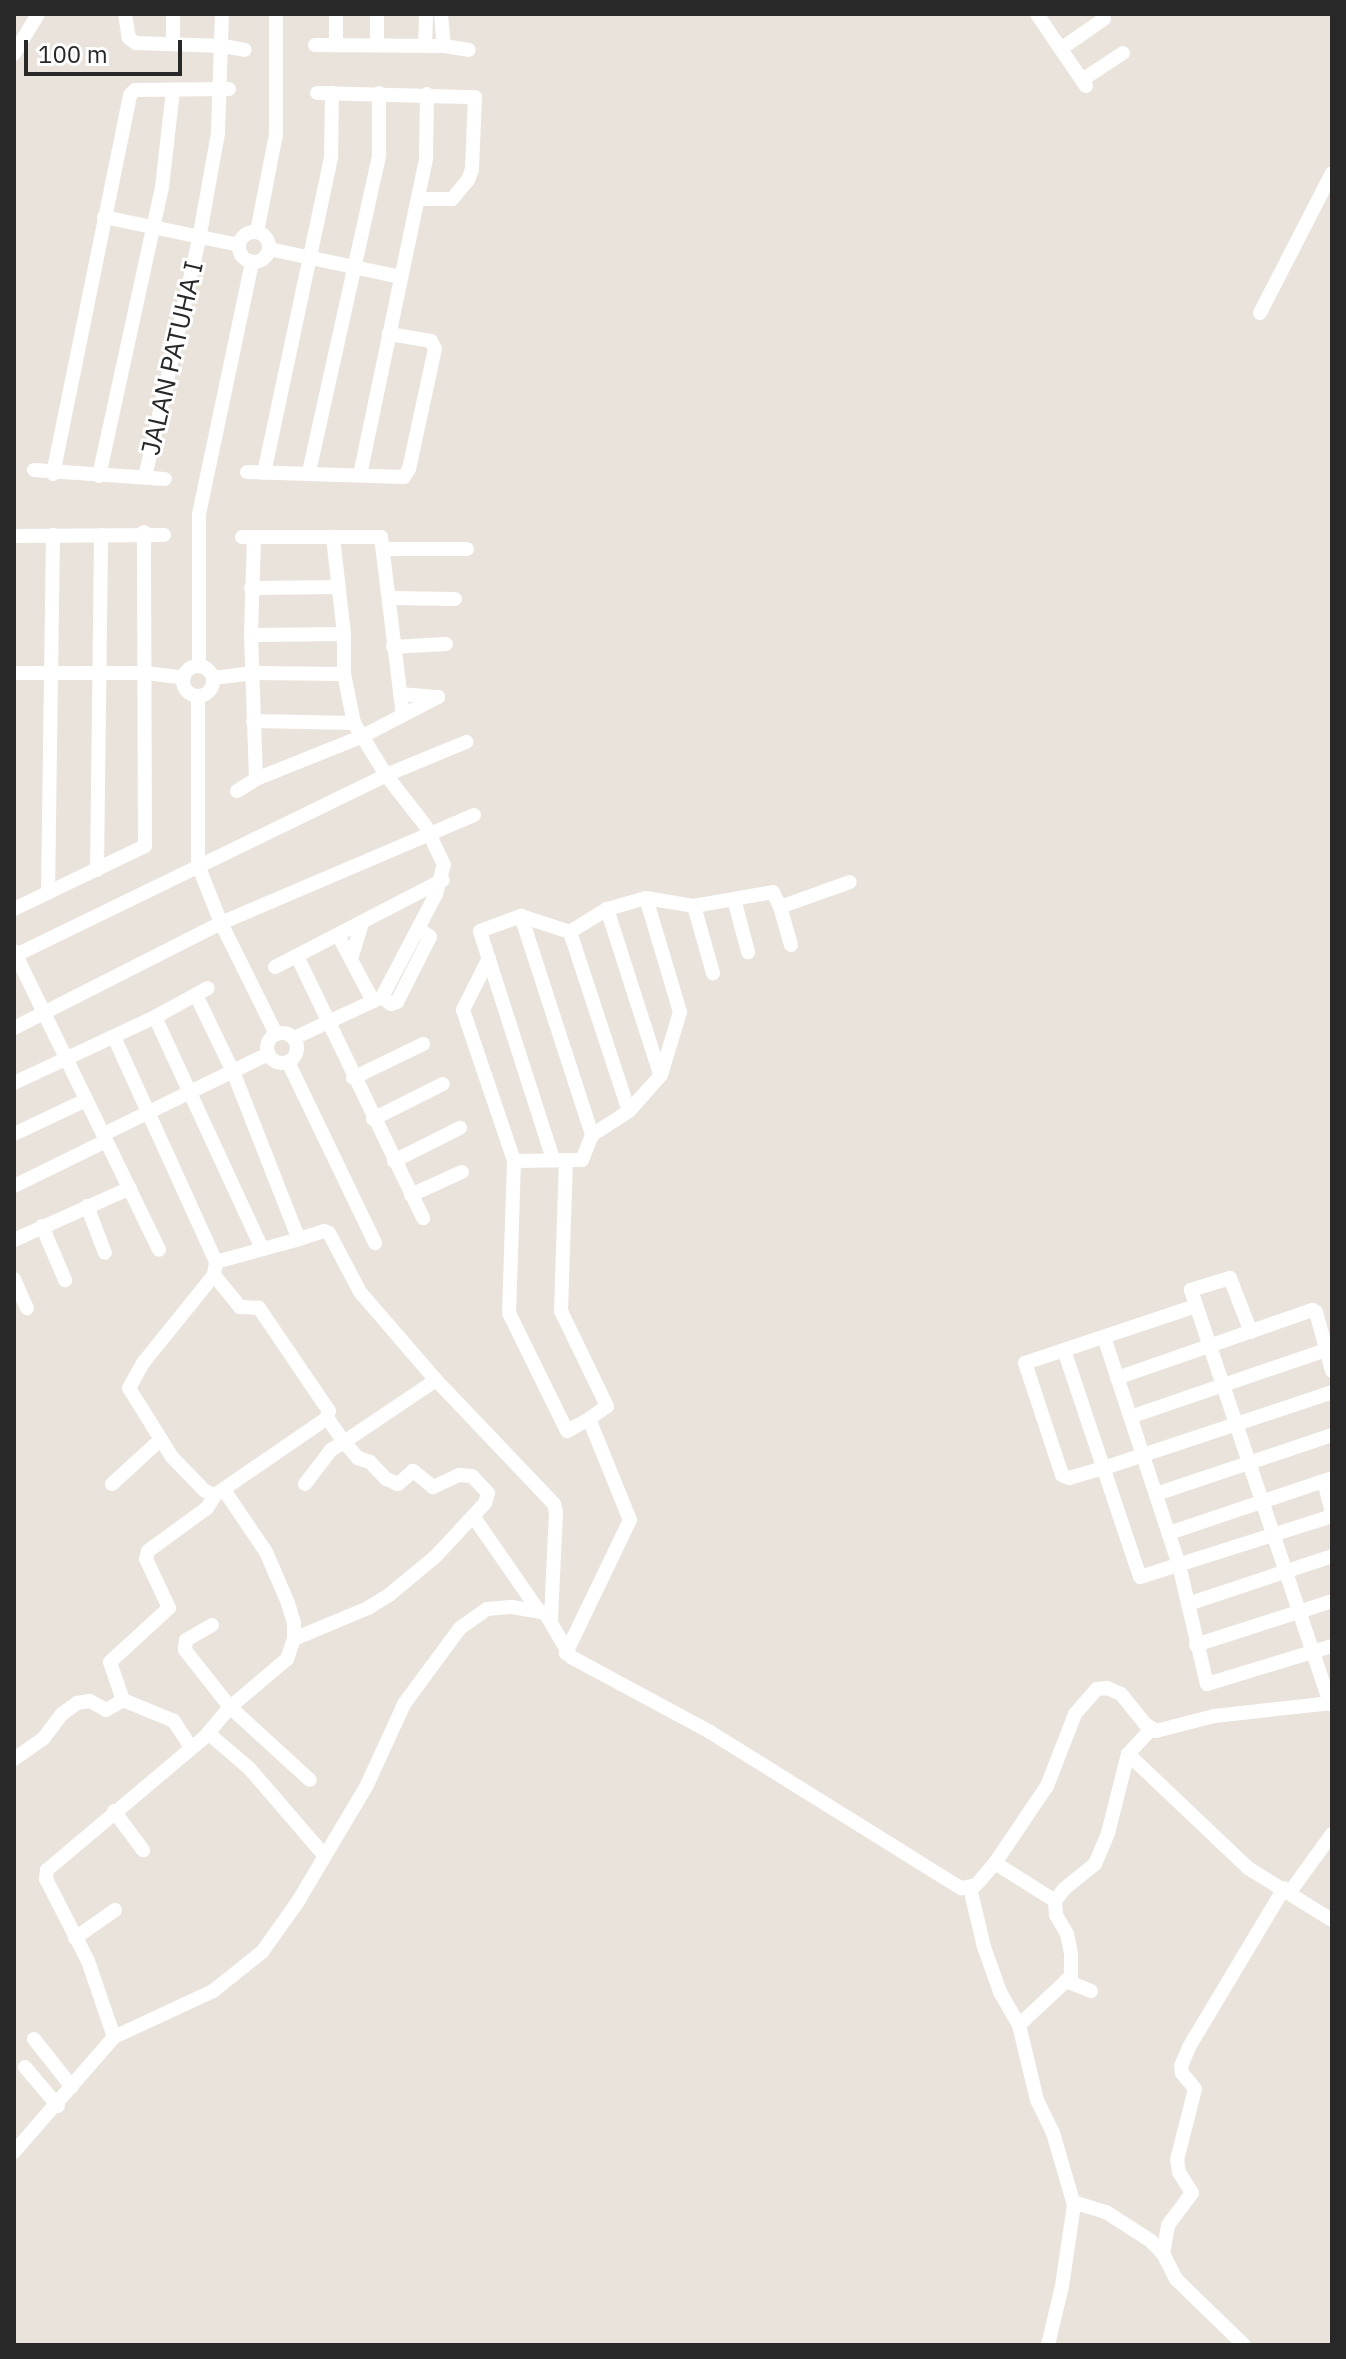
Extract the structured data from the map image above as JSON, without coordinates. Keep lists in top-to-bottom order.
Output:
{
  "streets": {
    "street": ["JALAN PATUHA I"]
  },
  "scale_bar": "100 m"
}
